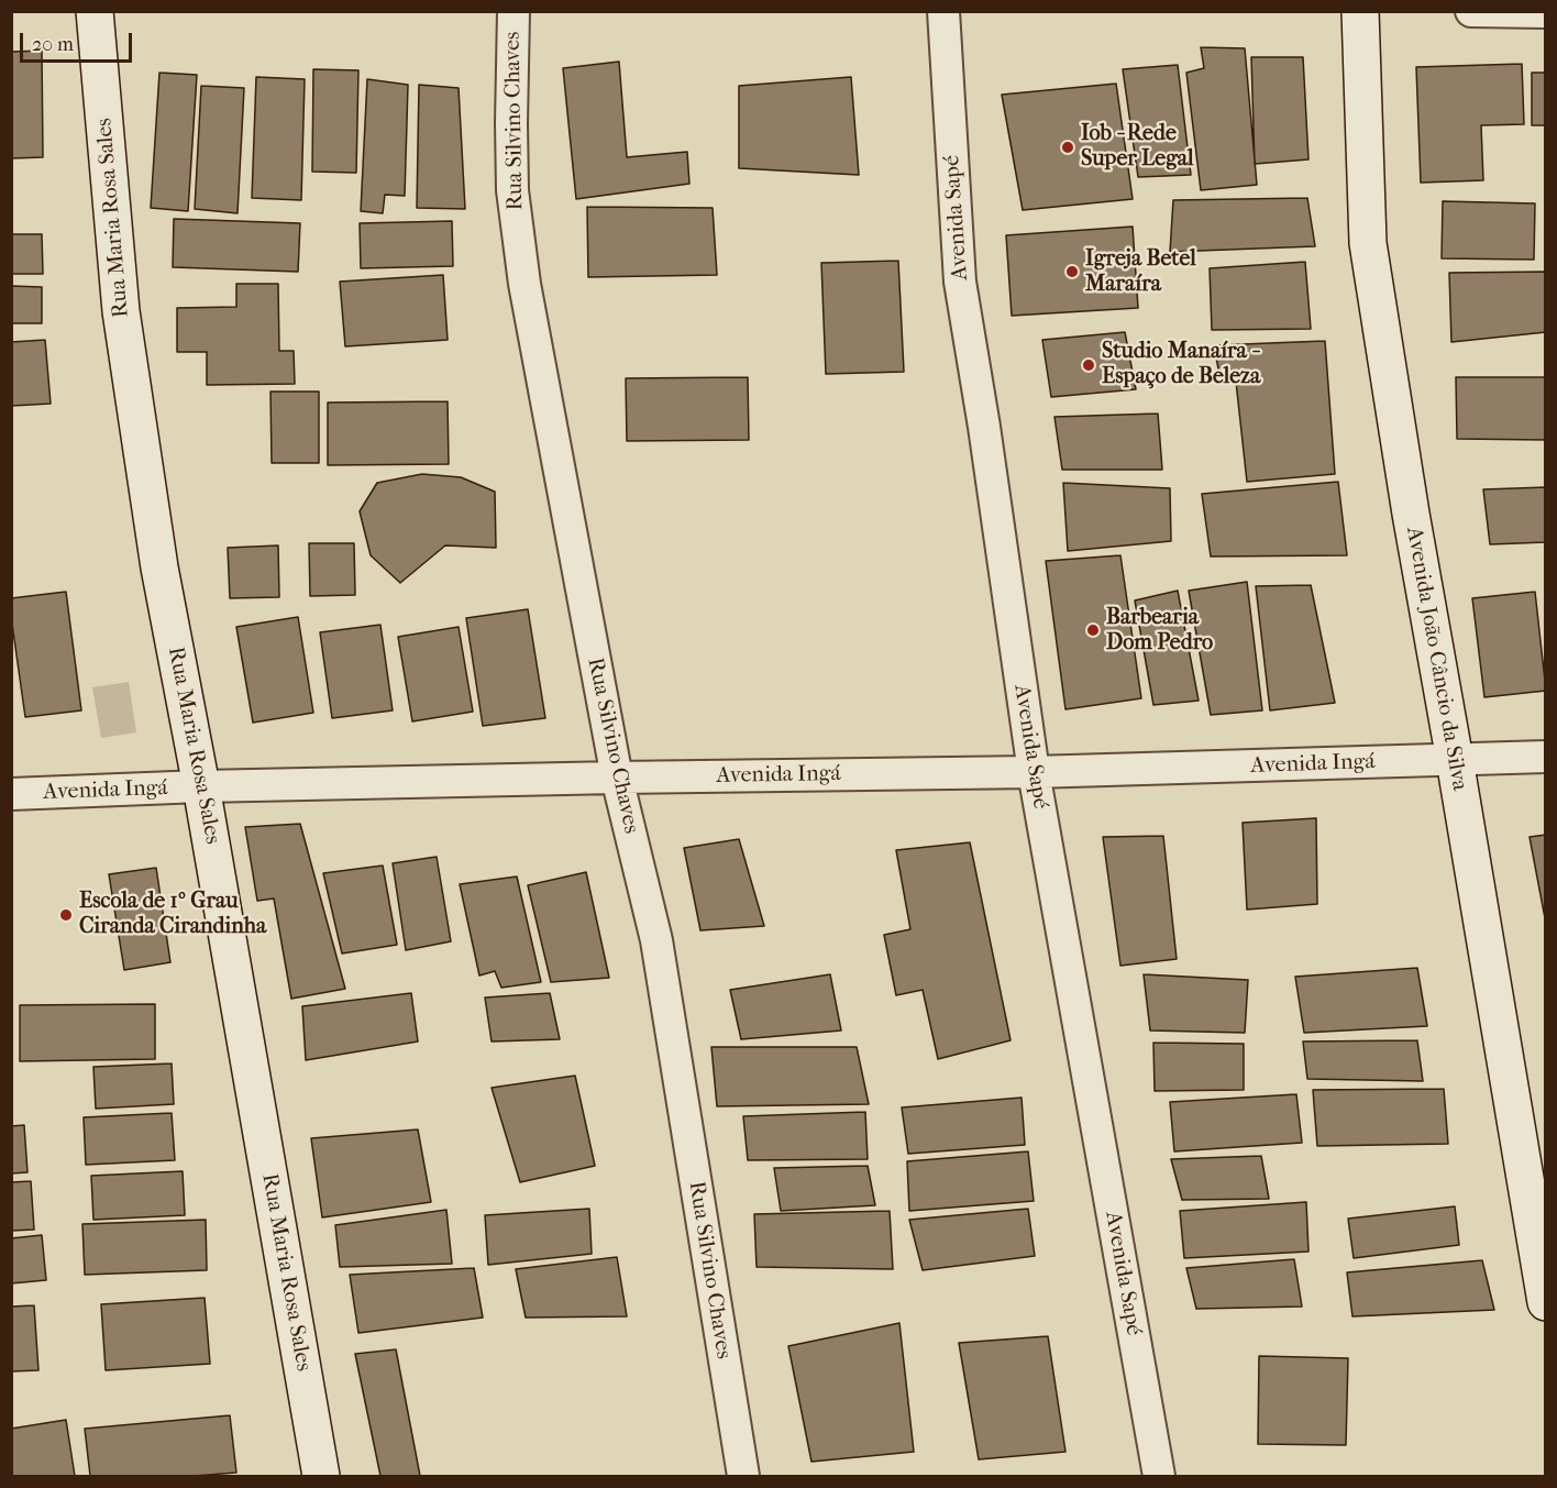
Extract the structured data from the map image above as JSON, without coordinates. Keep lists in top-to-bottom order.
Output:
{
  "streets": {
    "main road": ["Rua Maria Rosa Sales", "Avenida João Câncio da Silva"],
    "street": ["Rua Silvino Chaves", "Avenida Sapé", "Avenida Ingá"]
  },
  "crossings": [
    ["Rua Silvino Chaves", "Avenida Ingá"],
    ["Rua Maria Rosa Sales", "Avenida Ingá"],
    ["Avenida Sapé", "Avenida Ingá"],
    ["Avenida João Câncio da Silva", "Avenida Ingá"]
  ],
  "places": [
    "Iob - Rede Super Legal",
    "Igreja Betel Maraíra",
    "Studio Manaíra - Espaço de Beleza",
    "Barbearia Dom Pedro",
    "Escola de 1º Grau Ciranda Cirandinha"
  ],
  "scale_bar": "20 m"
}
